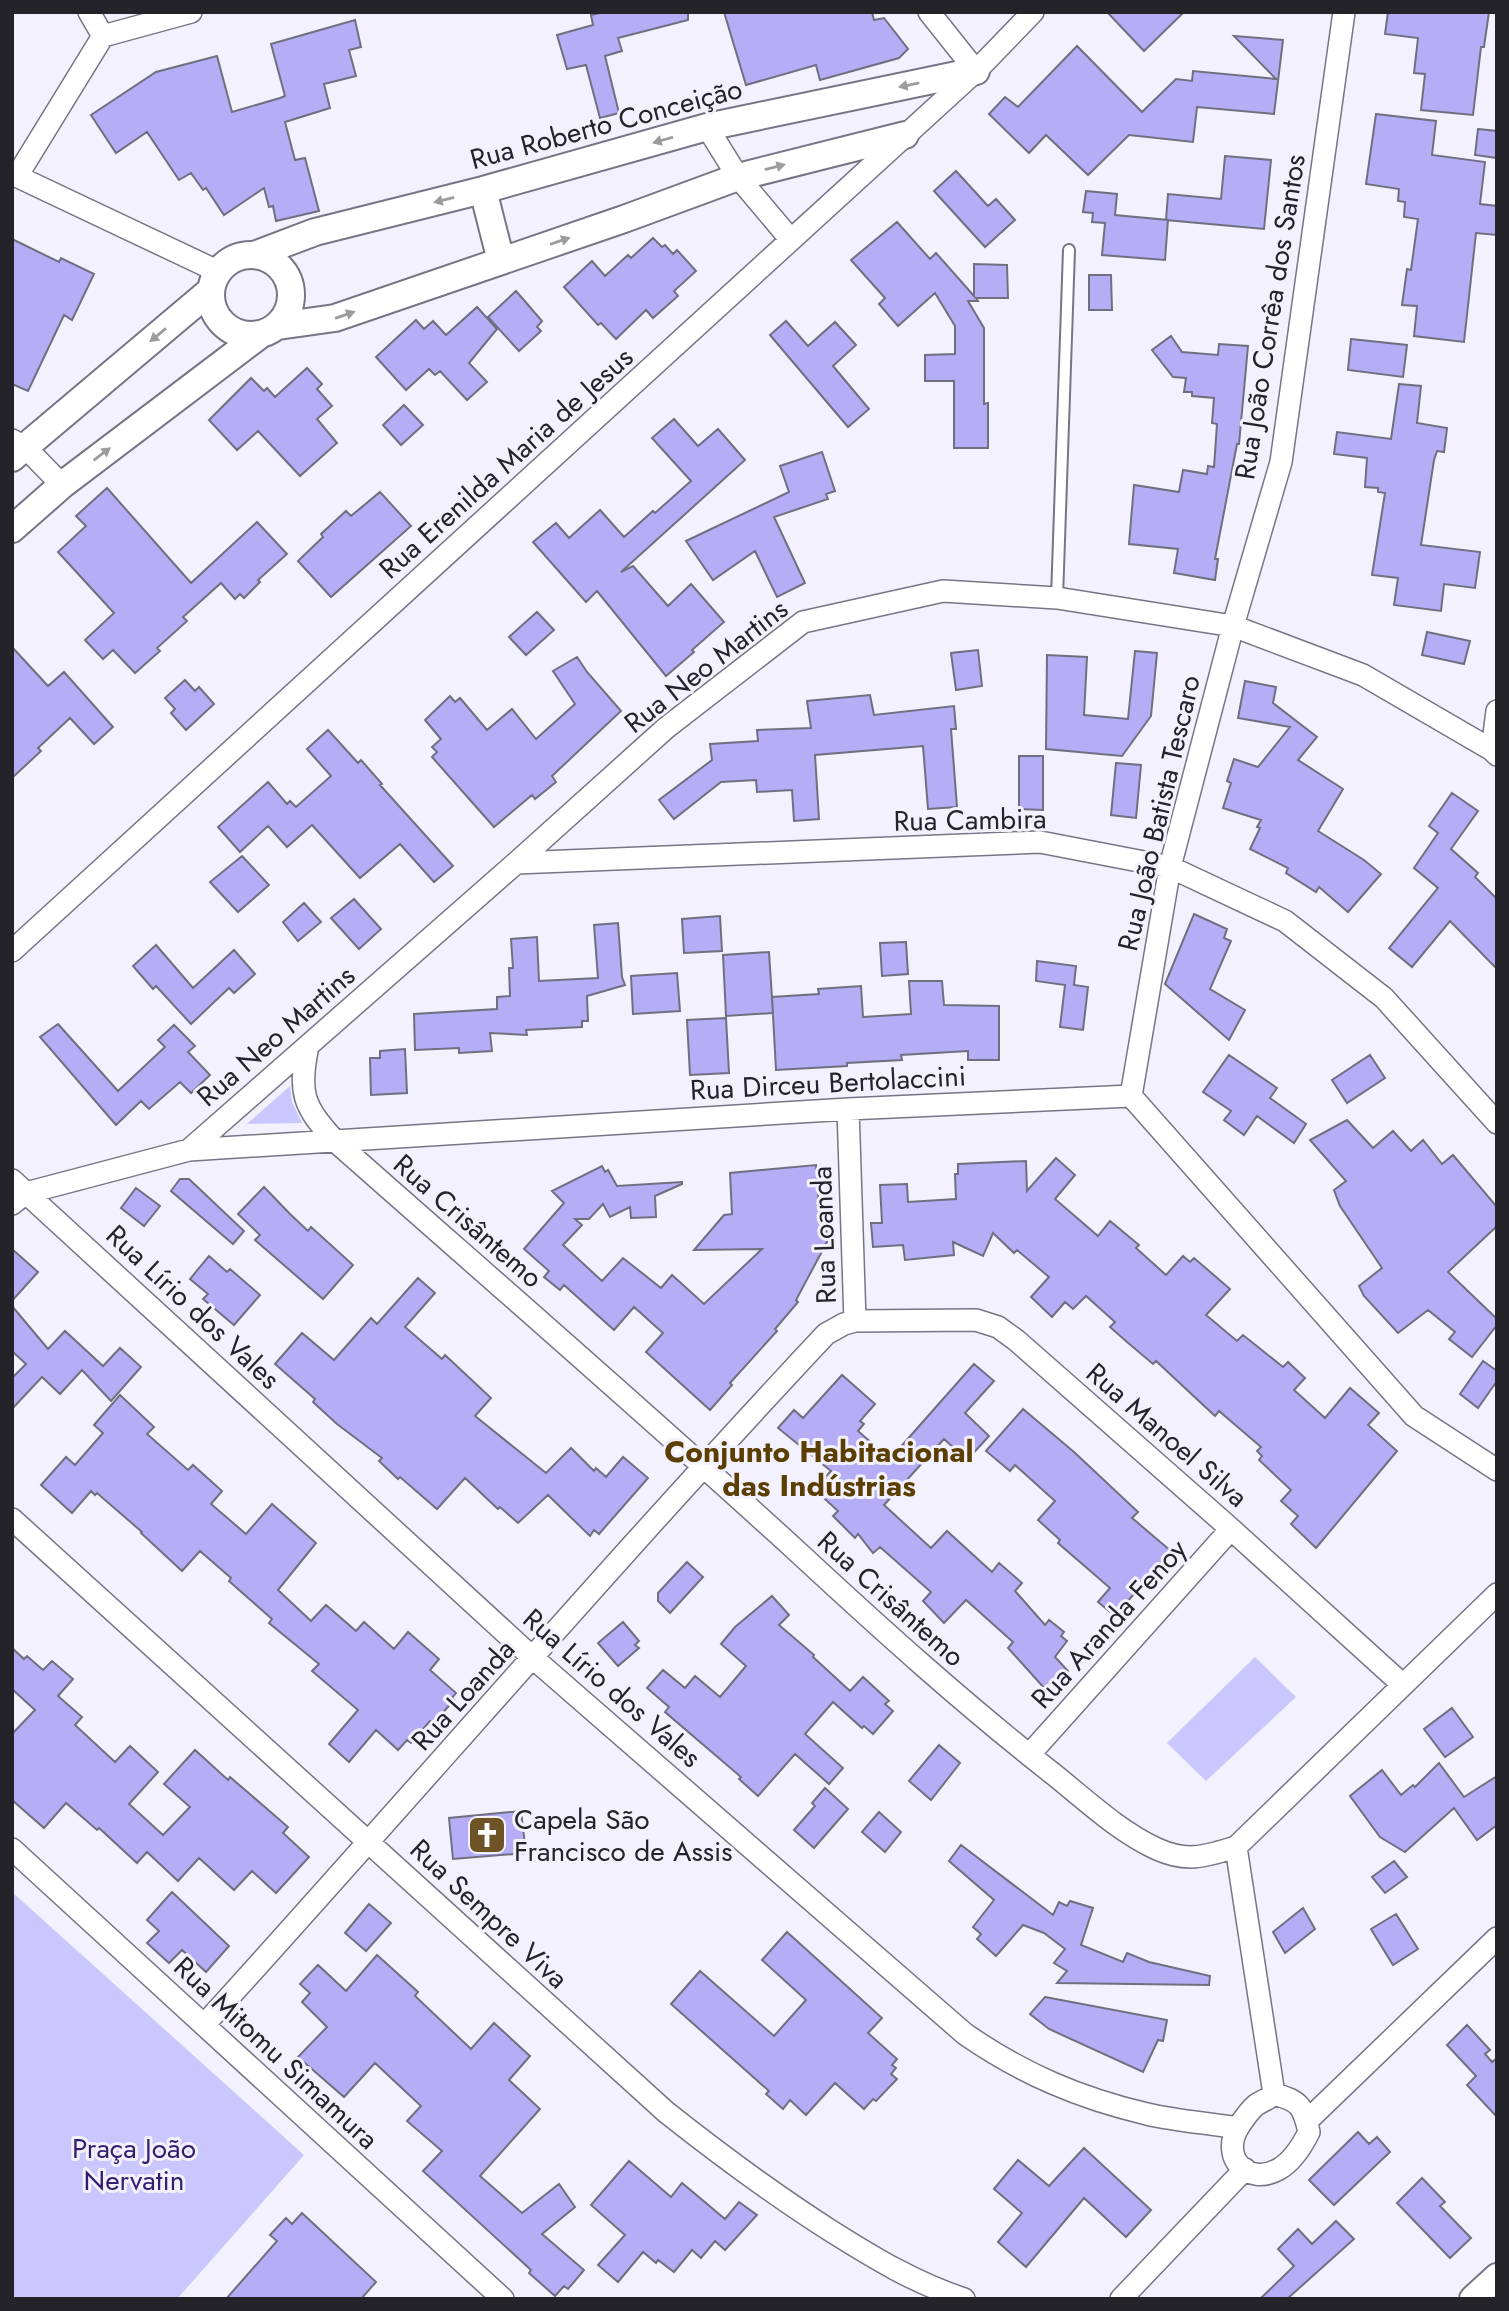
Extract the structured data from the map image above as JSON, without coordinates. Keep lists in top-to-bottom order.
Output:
{
  "streets": {
    "street": [
      "Rua Roberto Conceição",
      "Rua João Corrêa dos Santos",
      "Rua Erenilda Maria de Jesus",
      "Rua Neo Martins",
      "Rua João Batista Tescaro",
      "Rua Cambira",
      "Rua Dirceu Bertolaccini",
      "Rua Crisântemo",
      "Rua Loanda",
      "Rua Lírio dos Vales",
      "Rua Manoel Silva",
      "Rua Aranda Fenoy",
      "Rua Sempre Viva",
      "Rua Mitomu Simamura"
    ]
  },
  "crossings": [
    ["Rua Roberto Conceição", "Rua Erenilda Maria de Jesus"],
    ["Rua João Corrêa dos Santos", "Rua Neo Martins"],
    ["Rua João Corrêa dos Santos", "Rua João Batista Tescaro"],
    ["Rua Neo Martins", "Rua João Batista Tescaro"],
    ["Rua Neo Martins", "Rua Cambira"],
    ["Rua Neo Martins", "Rua Dirceu Bertolaccini"],
    ["Rua Neo Martins", "Rua Crisântemo"],
    ["Rua João Batista Tescaro", "Rua Cambira"],
    ["Rua João Batista Tescaro", "Rua Dirceu Bertolaccini"],
    ["Rua Dirceu Bertolaccini", "Rua Crisântemo"],
    ["Rua Dirceu Bertolaccini", "Rua Loanda"],
    ["Rua Dirceu Bertolaccini", "Rua Lírio dos Vales"],
    ["Rua Crisântemo", "Rua Loanda"],
    ["Rua Crisântemo", "Rua Manoel Silva"],
    ["Rua Crisântemo", "Rua Aranda Fenoy"],
    ["Rua Loanda", "Rua Lírio dos Vales"],
    ["Rua Loanda", "Rua Manoel Silva"],
    ["Rua Loanda", "Rua Sempre Viva"],
    ["Rua Loanda", "Rua Mitomu Simamura"],
    ["Rua Manoel Silva", "Rua Aranda Fenoy"]
  ],
  "districts": ["Conjunto Habitacional das Indústrias"],
  "parks": ["Praça João Nervatin"],
  "places": {
    "church": ["Capela São Francisco de Assis"]
  }
}
